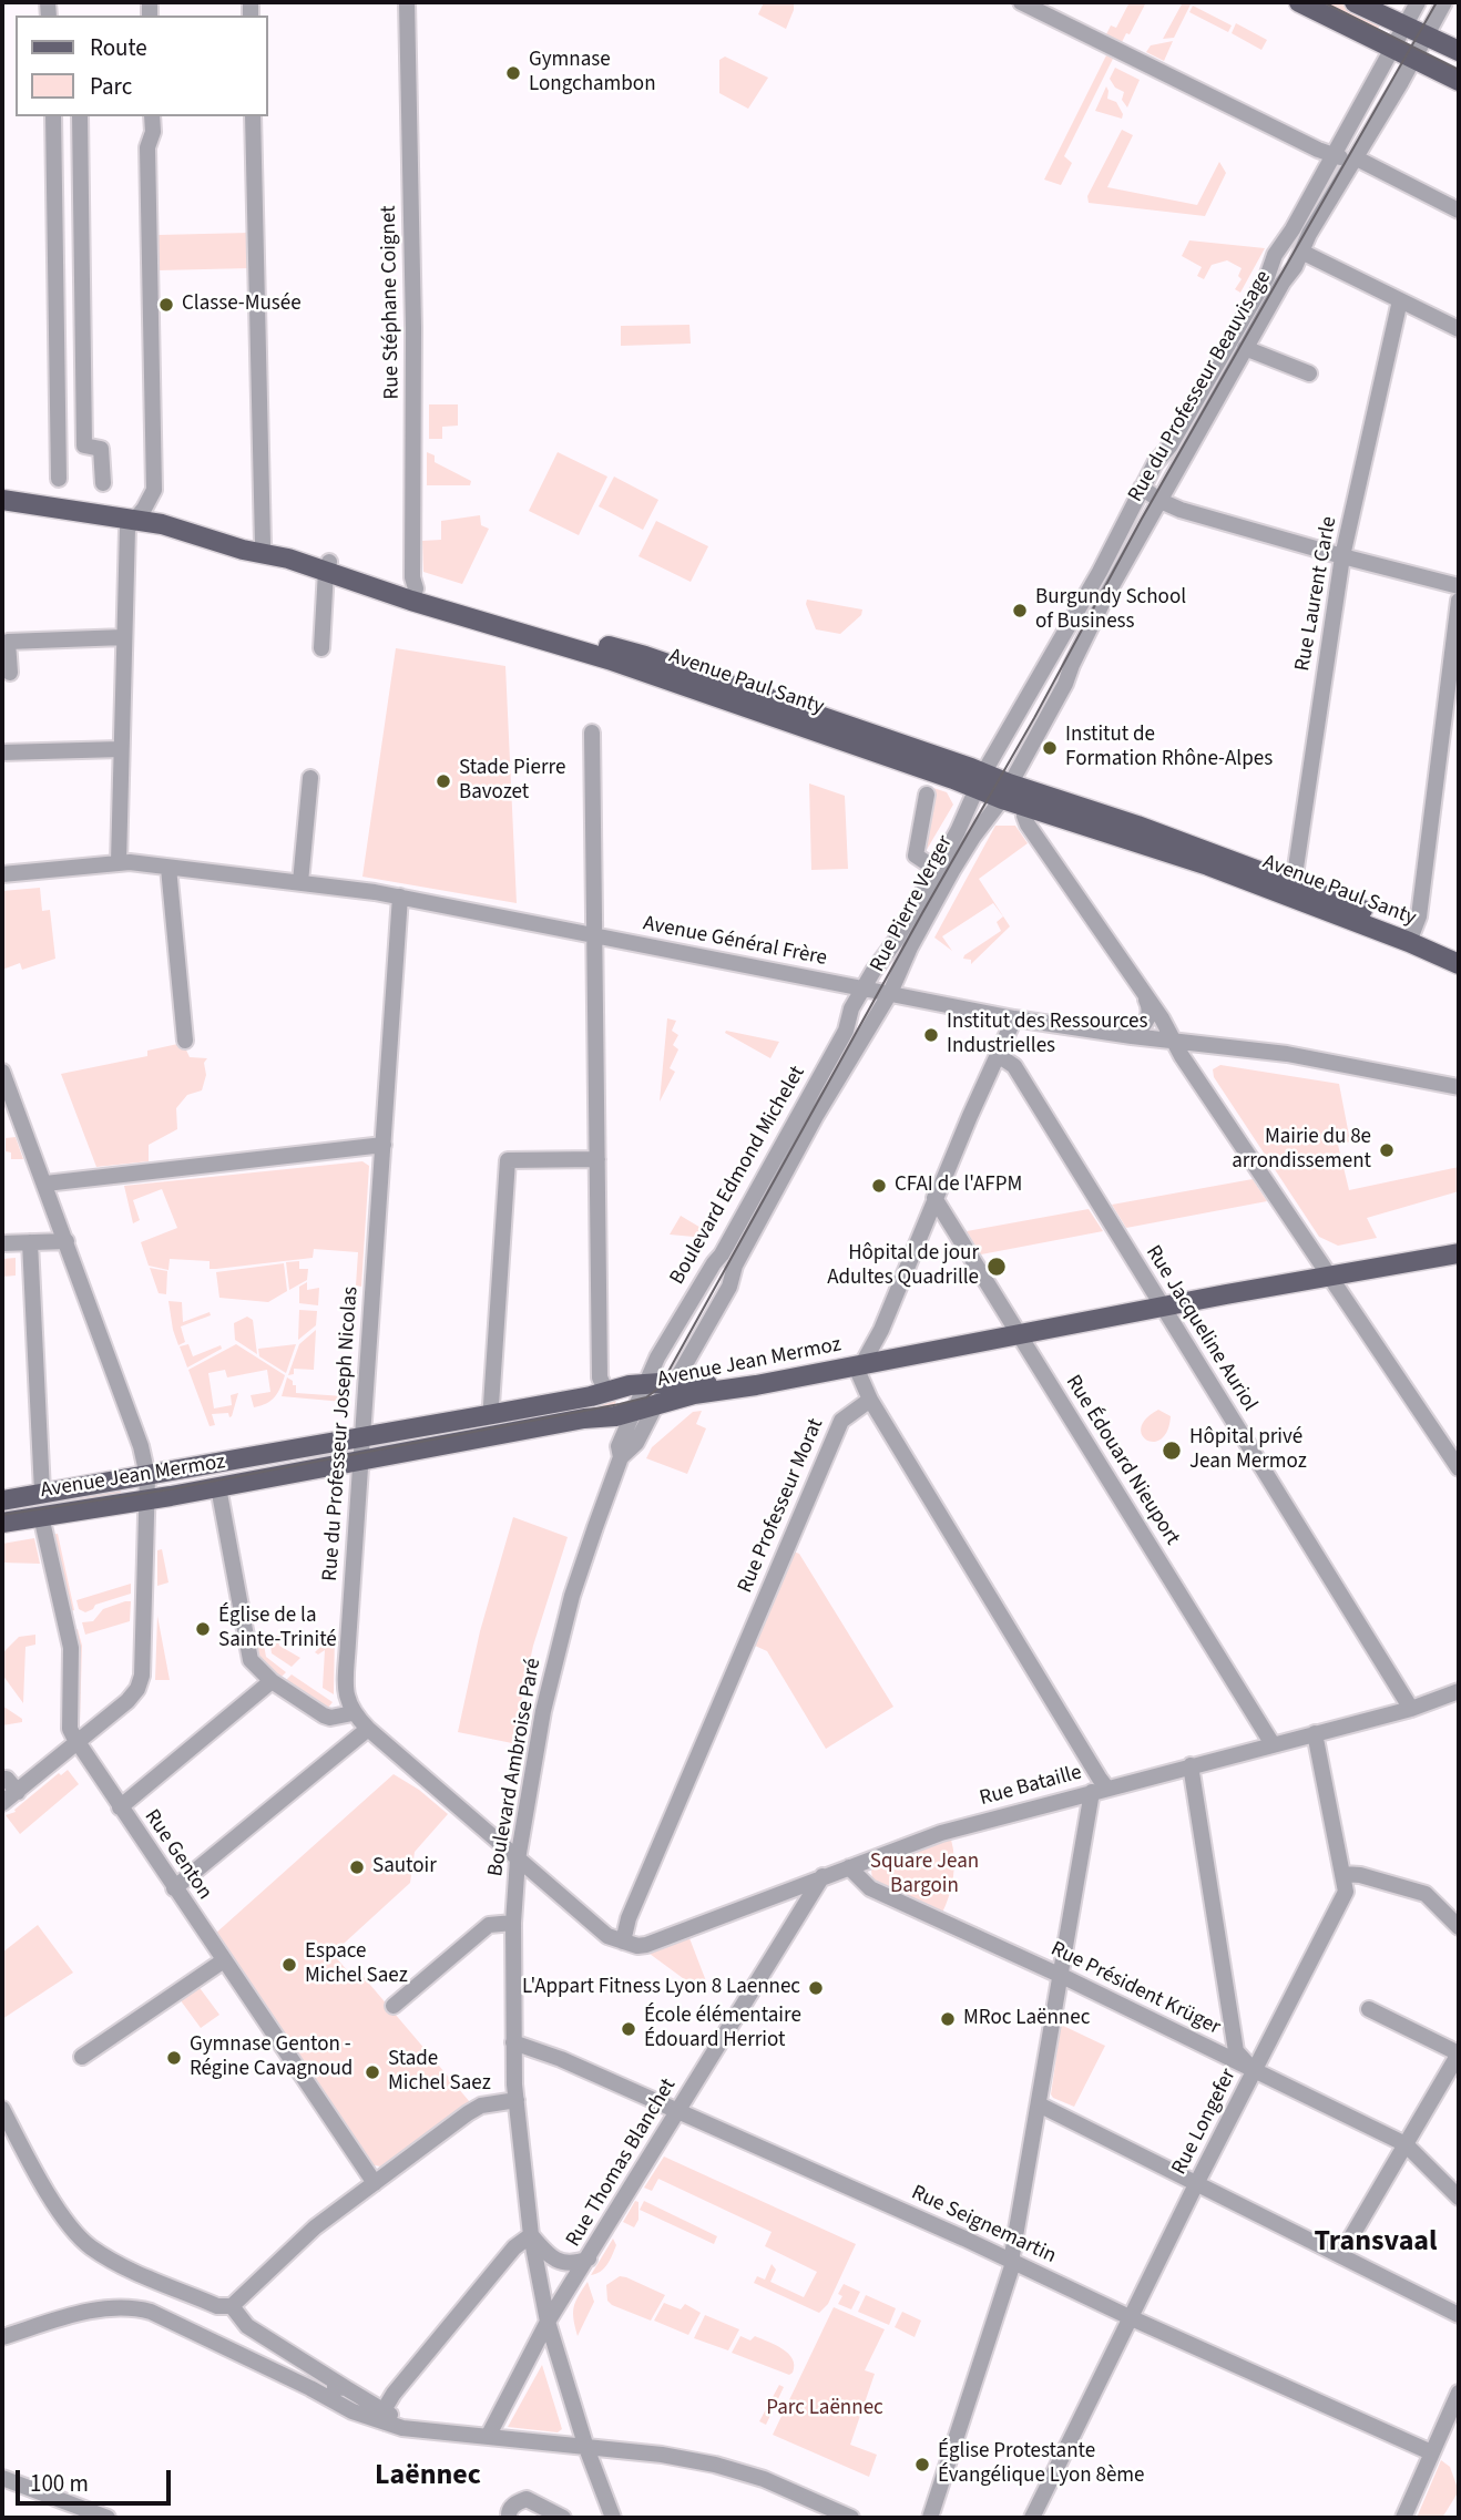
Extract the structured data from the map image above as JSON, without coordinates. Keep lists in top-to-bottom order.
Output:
{
  "streets": {
    "main road": ["Avenue Paul Santy", "Avenue Jean Mermoz"],
    "street": [
      "Rue Stéphane Coignet",
      "Rue du Professeur Beauvisage",
      "Rue Laurent Carle",
      "Rue Pierre Verger",
      "Avenue Général Frère",
      "Boulevard Edmond Michelet",
      "Rue Jacqueline Auriol",
      "Rue du Professeur Joseph Nicolas",
      "Rue Édouard Nieuport",
      "Rue Professeur Morat",
      "Boulevard Ambroise Paré",
      "Rue Bataille",
      "Rue Genton",
      "Rue Président Krüger",
      "Rue Longefer",
      "Rue Thomas Blanchet",
      "Rue Seignemartin"
    ]
  },
  "crossings": [
    ["Rue Stéphane Coignet", "Avenue Paul Santy"],
    ["Rue du Professeur Beauvisage", "Avenue Paul Santy"],
    ["Rue du Professeur Beauvisage", "Rue Pierre Verger"],
    ["Rue Laurent Carle", "Avenue Paul Santy"],
    ["Avenue Paul Santy", "Rue Pierre Verger"],
    ["Rue Pierre Verger", "Avenue Général Frère"],
    ["Rue Pierre Verger", "Boulevard Edmond Michelet"],
    ["Avenue Général Frère", "Boulevard Edmond Michelet"],
    ["Avenue Général Frère", "Rue du Professeur Joseph Nicolas"],
    ["Boulevard Edmond Michelet", "Avenue Jean Mermoz"],
    ["Boulevard Edmond Michelet", "Boulevard Ambroise Paré"],
    ["Rue Jacqueline Auriol", "Avenue Jean Mermoz"],
    ["Rue Jacqueline Auriol", "Rue Bataille"],
    ["Avenue Jean Mermoz", "Rue du Professeur Joseph Nicolas"],
    ["Avenue Jean Mermoz", "Rue Édouard Nieuport"],
    ["Avenue Jean Mermoz", "Boulevard Ambroise Paré"],
    ["Avenue Jean Mermoz", "Rue Genton"],
    ["Rue Édouard Nieuport", "Rue Bataille"],
    ["Rue Professeur Morat", "Rue Bataille"],
    ["Boulevard Ambroise Paré", "Rue Thomas Blanchet"],
    ["Boulevard Ambroise Paré", "Rue Seignemartin"],
    ["Rue Bataille", "Rue Président Krüger"],
    ["Rue Bataille", "Rue Longefer"],
    ["Rue Bataille", "Rue Thomas Blanchet"],
    ["Rue Président Krüger", "Rue Longefer"],
    ["Rue Longefer", "Rue Seignemartin"],
    ["Rue Thomas Blanchet", "Rue Seignemartin"]
  ],
  "districts": ["Transvaal", "Laënnec"],
  "parks": ["Square Jean Bargoin", "Parc Laënnec"],
  "places": [
    "Gymnase Longchambon",
    "Classe-Musée",
    "Burgundy School of Business",
    "Institut de Formation Rhône-Alpes",
    "Stade Pierre Bavozet",
    "Institut des Ressources Industrielles",
    "Mairie du 8e arrondissement",
    "CFAI de l'AFPM",
    "Hôpital de jour Adultes Quadrille",
    "Hôpital privé Jean Mermoz",
    "Église de la Sainte-Trinité",
    "Sautoir",
    "Espace Michel Saez",
    "L'Appart Fitness Lyon 8 Laennec",
    "MRoc Laënnec",
    "École élémentaire Édouard Herriot",
    "Gymnase Genton - Régine Cavagnoud",
    "Stade Michel Saez",
    "Église Protestante Évangélique Lyon 8ème"
  ],
  "legend": ["Route", "Parc"],
  "scale_bar": "100 m"
}
